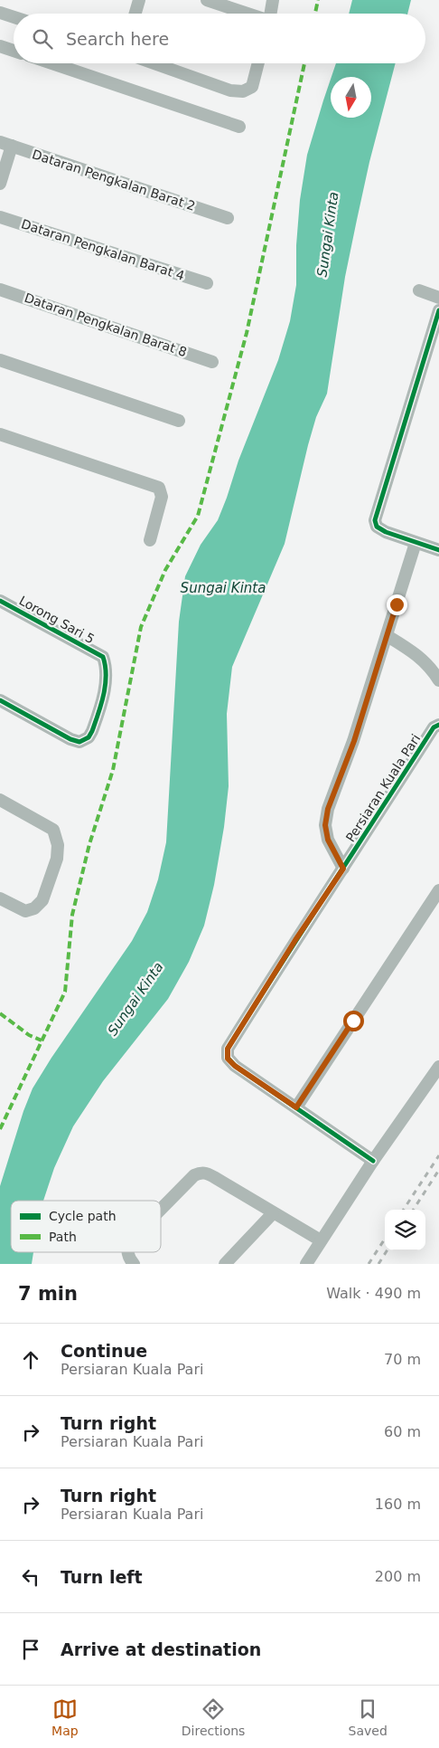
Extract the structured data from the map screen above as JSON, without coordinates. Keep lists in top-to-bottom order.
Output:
{
  "streets": {
    "street": [
      "Dataran Pengkalan Barat 2",
      "Dataran Pengkalan Barat 4",
      "Dataran Pengkalan Barat 8",
      "Lorong Sari 5",
      "Persiaran Kuala Pari"
    ]
  },
  "water": ["Sungai Kinta"],
  "legend": ["Cycle path", "Path"],
  "north": "bottom",
  "page": {
    "search": "Search here",
    "heading": ["7 min", "Walk · 490 m"],
    "list": [
      ["Continue", "Persiaran Kuala Pari", "70 m"],
      ["Turn right", "Persiaran Kuala Pari", "60 m"],
      ["Turn right", "Persiaran Kuala Pari", "160 m"],
      ["Turn left", "200 m"],
      "Arrive at destination"
    ],
    "nav": ["Map", "Directions", "Saved"]
  }
}
